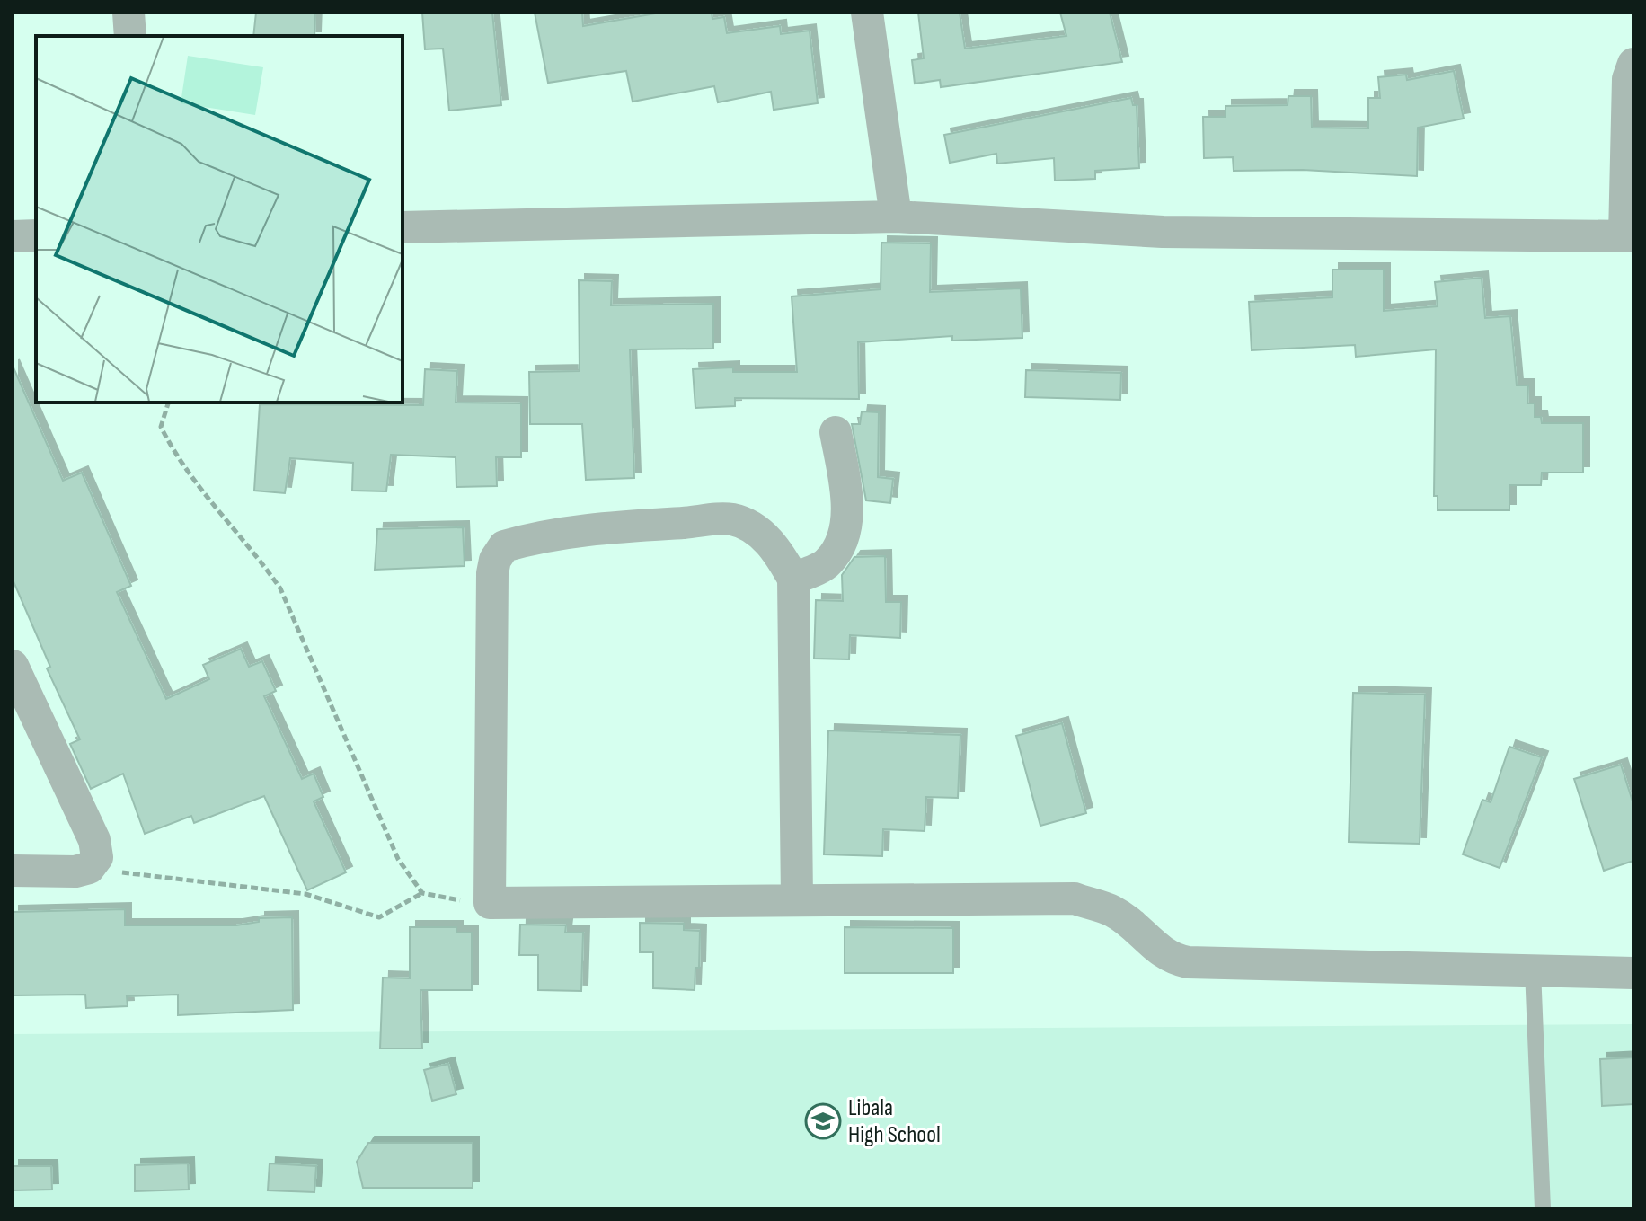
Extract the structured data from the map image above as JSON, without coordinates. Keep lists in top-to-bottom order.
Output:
{
  "places": {
    "school or university": ["Libala High School"]
  }
}
